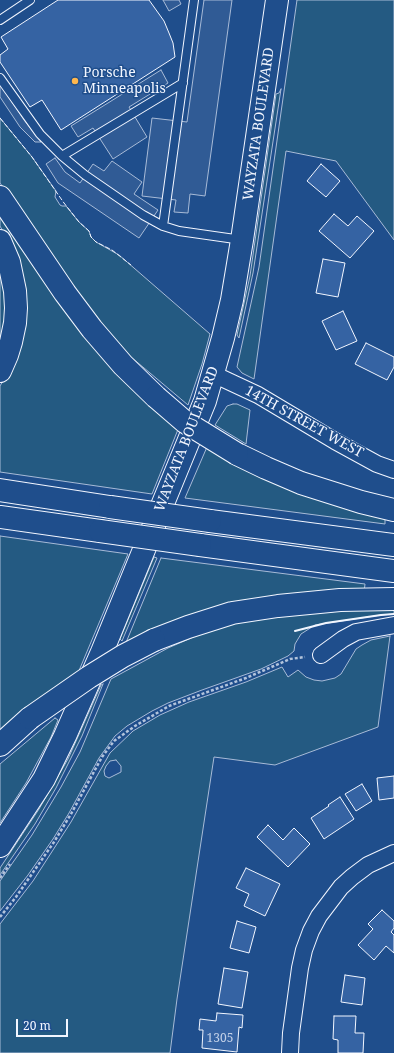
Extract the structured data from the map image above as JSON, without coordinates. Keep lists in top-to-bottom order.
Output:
{
  "streets": {
    "main road": ["WAYZATA BOULEVARD"],
    "street": ["14TH STREET WEST"]
  },
  "crossings": [
    ["WAYZATA BOULEVARD", "14TH STREET WEST"]
  ],
  "places": ["Porsche Minneapolis"],
  "house_numbers": ["1305"],
  "scale_bar": "20 m"
}
